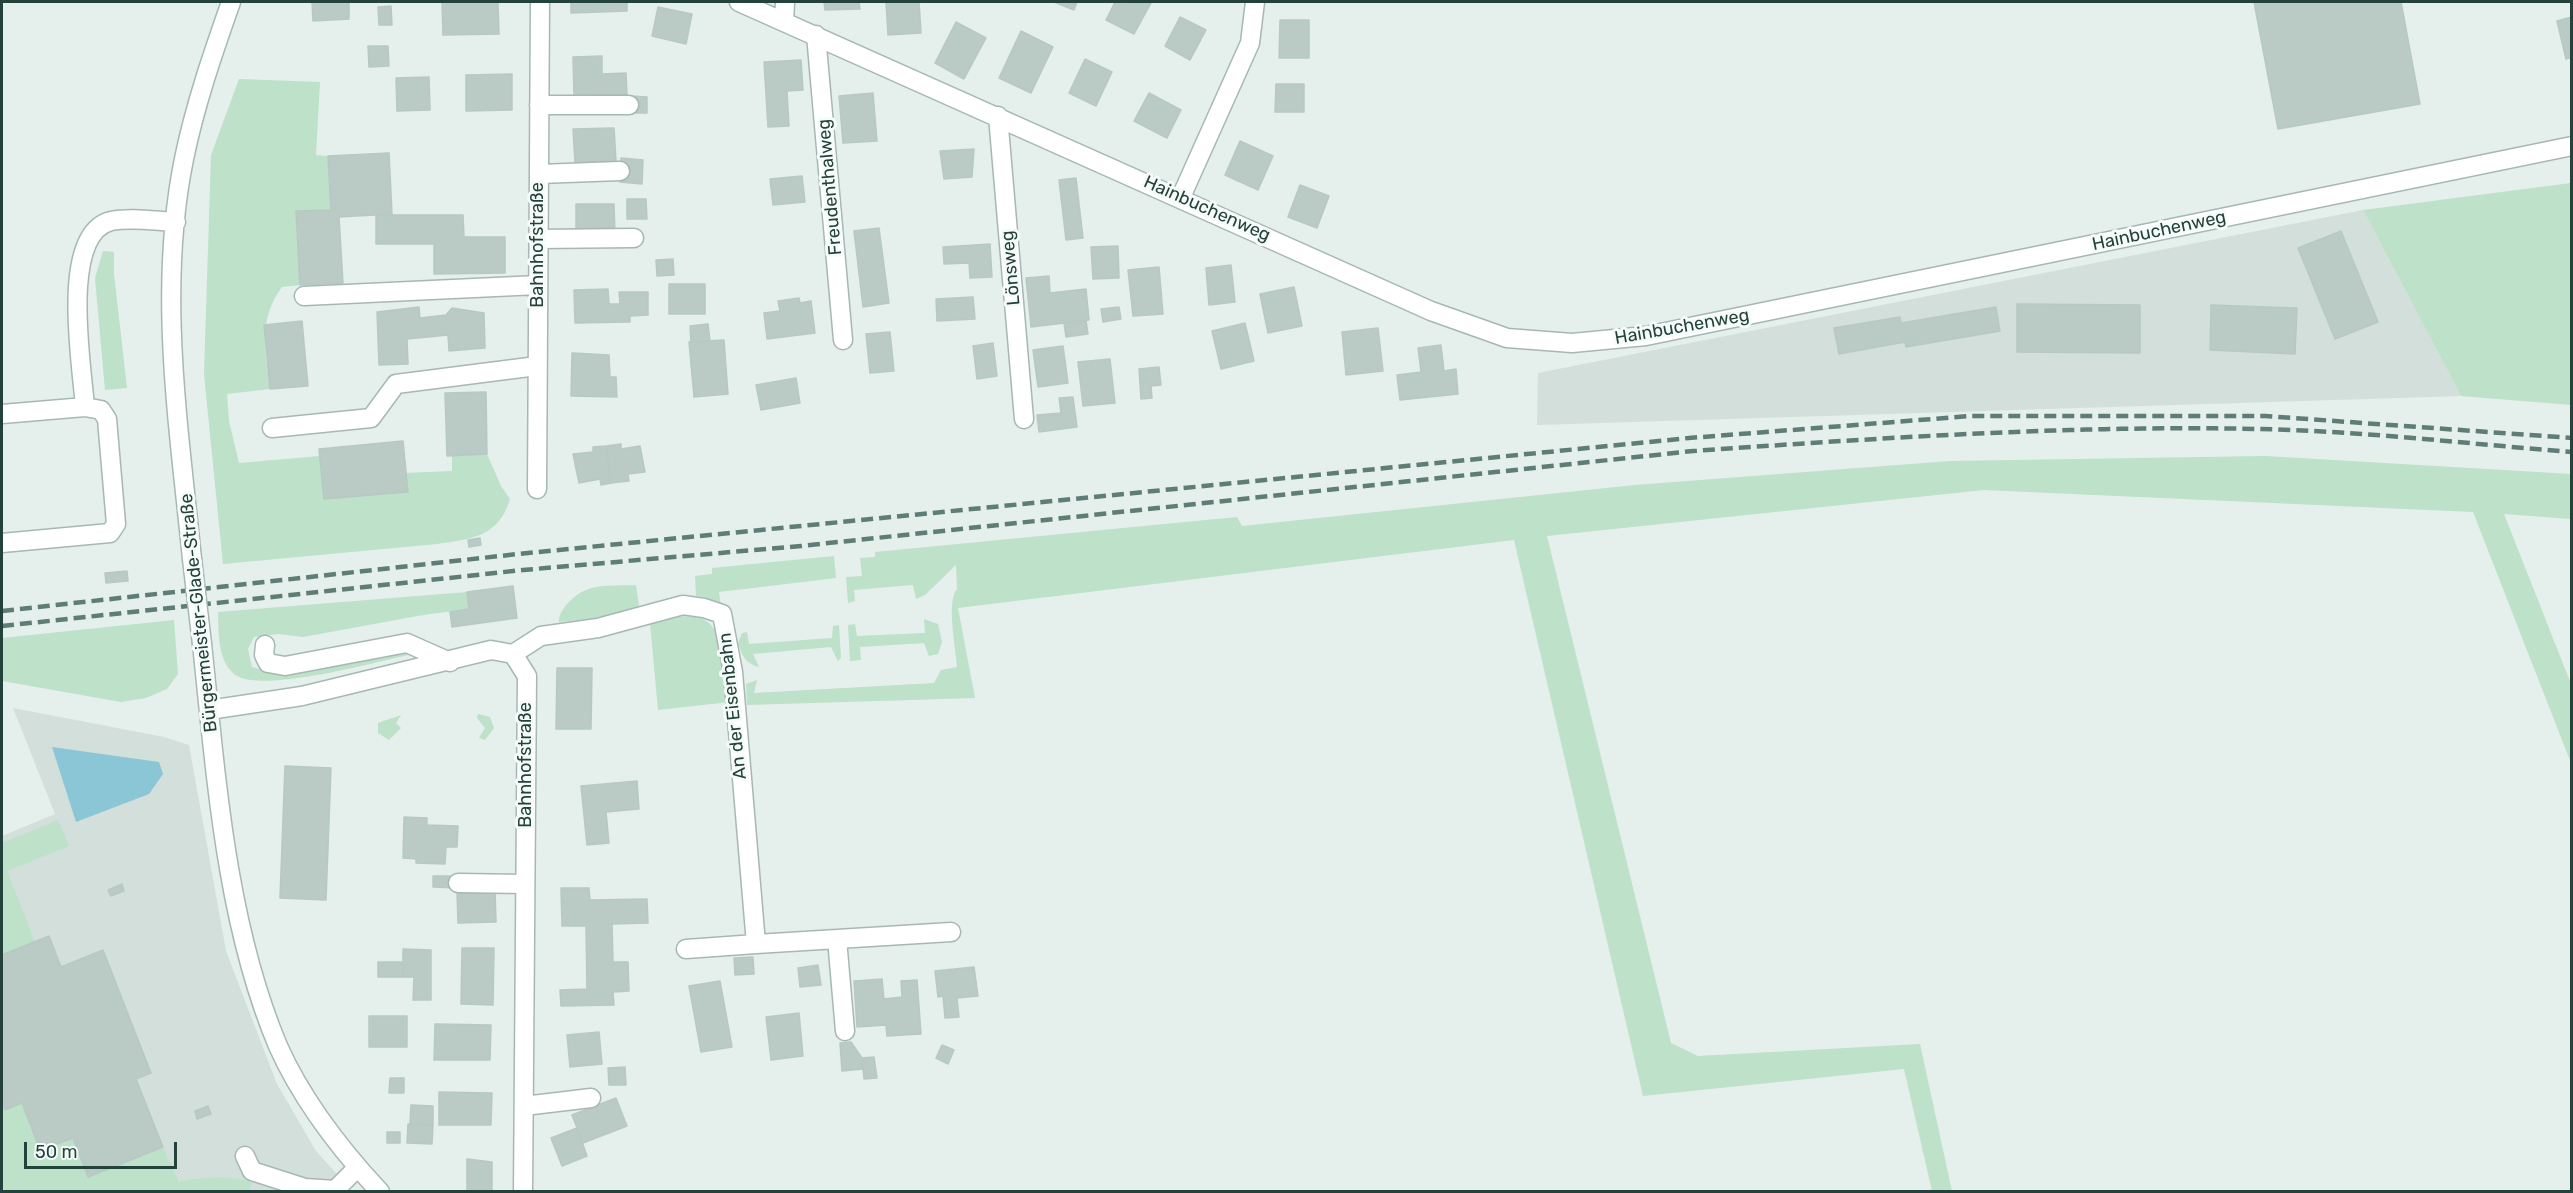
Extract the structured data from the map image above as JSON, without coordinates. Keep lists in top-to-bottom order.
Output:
{
  "streets": {
    "street": [
      "Freudenthalweg",
      "Hainbuchenweg",
      "Bahnhofstraße",
      "Lönsweg",
      "Bürgermeister-Glade-Straße",
      "An der Eisenbahn"
    ]
  },
  "crossings": [
    ["Freudenthalweg", "Hainbuchenweg"],
    ["Hainbuchenweg", "Lönsweg"],
    ["Bahnhofstraße", "An der Eisenbahn"]
  ],
  "scale_bar": "50 m"
}
